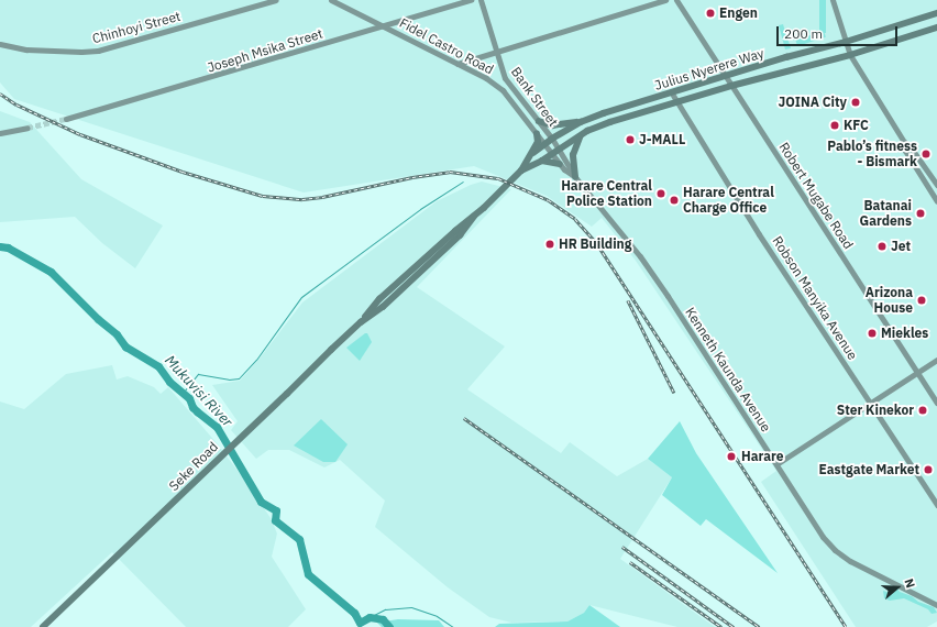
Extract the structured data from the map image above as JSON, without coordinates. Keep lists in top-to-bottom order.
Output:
{
  "streets": {
    "main road": [
      "Chinhoyi Street",
      "Fidel Castro Road",
      "Joseph Msika Street",
      "Julius Nyerere Way",
      "Bank Street",
      "Robert Mugabe Road",
      "Robson Manyika Avenue",
      "Kenneth Kaunda Avenue",
      "Seke Road"
    ]
  },
  "crossings": [
    ["Fidel Castro Road", "Joseph Msika Street"],
    ["Fidel Castro Road", "Julius Nyerere Way"],
    ["Fidel Castro Road", "Bank Street"],
    ["Fidel Castro Road", "Kenneth Kaunda Avenue"],
    ["Julius Nyerere Way", "Bank Street"],
    ["Julius Nyerere Way", "Robert Mugabe Road"],
    ["Julius Nyerere Way", "Robson Manyika Avenue"],
    ["Julius Nyerere Way", "Seke Road"],
    ["Bank Street", "Kenneth Kaunda Avenue"]
  ],
  "water": ["Mukuvisi River"],
  "places": [
    "Engen",
    "JOINA City",
    "KFC",
    "J-MALL",
    "Pablo’s fitness - Bismark",
    "Harare Central Police Station",
    "Harare Central Charge Office",
    "Batanai Gardens",
    "HR Building",
    "Jet",
    "Arizona House",
    "Miekles",
    "Ster Kinekor",
    "Harare",
    "Eastgate Market"
  ],
  "scale_bar": "200 m",
  "north": "right"
}
